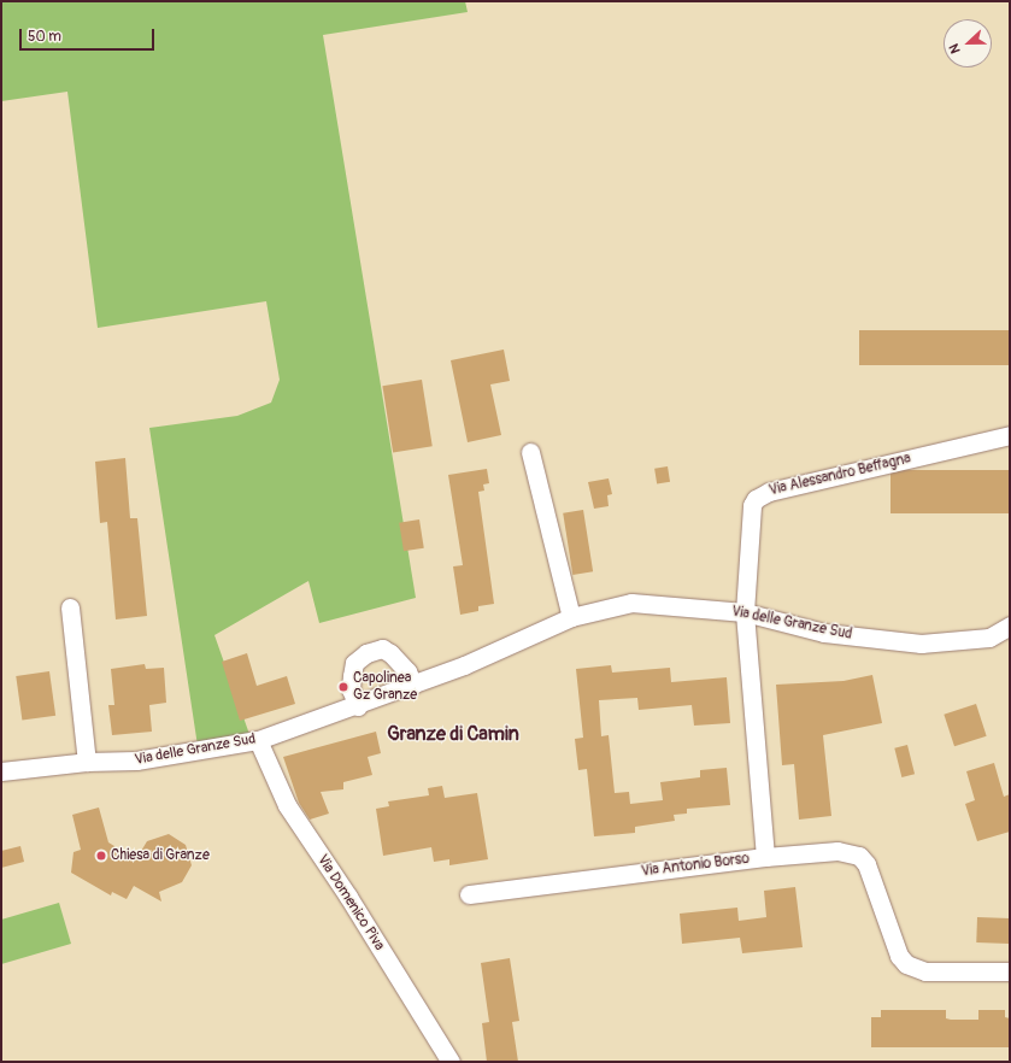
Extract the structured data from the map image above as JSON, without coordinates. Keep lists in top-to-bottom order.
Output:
{
  "streets": {
    "street": [
      "Via Alessandro Beffagna",
      "Via delle Granze Sud",
      "Via Antonio Borso",
      "Via Domenico Piva"
    ]
  },
  "crossings": [
    ["Via Alessandro Beffagna", "Via delle Granze Sud"],
    ["Via Alessandro Beffagna", "Via Antonio Borso"],
    ["Via delle Granze Sud", "Via Antonio Borso"],
    ["Via delle Granze Sud", "Via Domenico Piva"]
  ],
  "districts": ["Granze di Camin"],
  "places": ["Capolinea Gz Granze", "Chiesa di Granze"],
  "scale_bar": "50 m",
  "north": "left"
}
